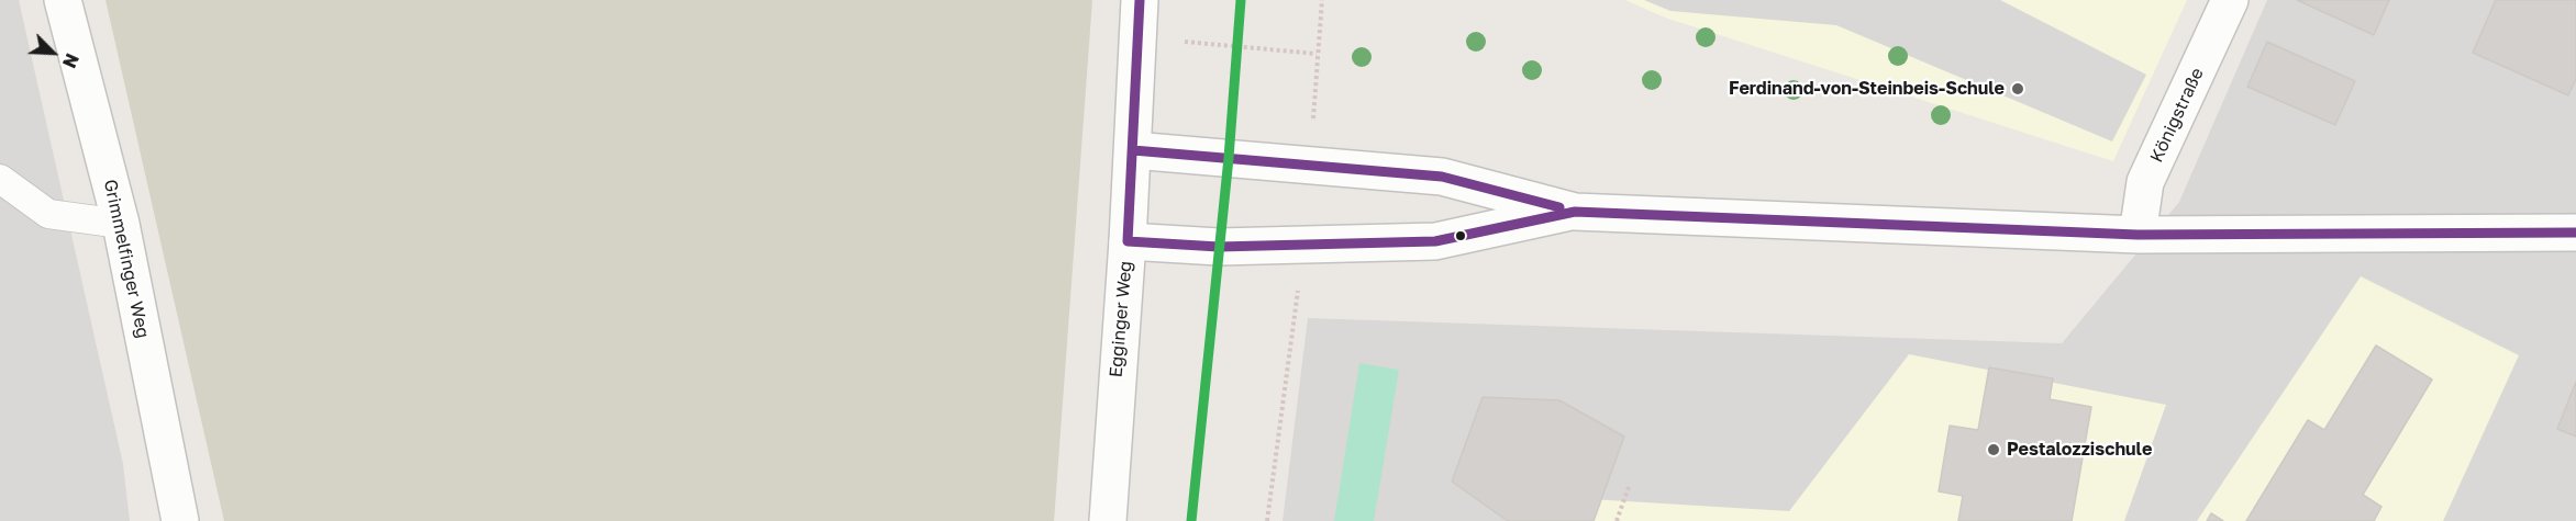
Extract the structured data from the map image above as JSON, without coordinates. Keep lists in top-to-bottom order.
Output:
{
  "streets": {
    "street": ["Königstraße", "Grimmelfinger Weg", "Egginger Weg"]
  },
  "places": ["Ferdinand-von-Steinbeis-Schule", "Pestalozzischule"],
  "north": "bottom right"
}
